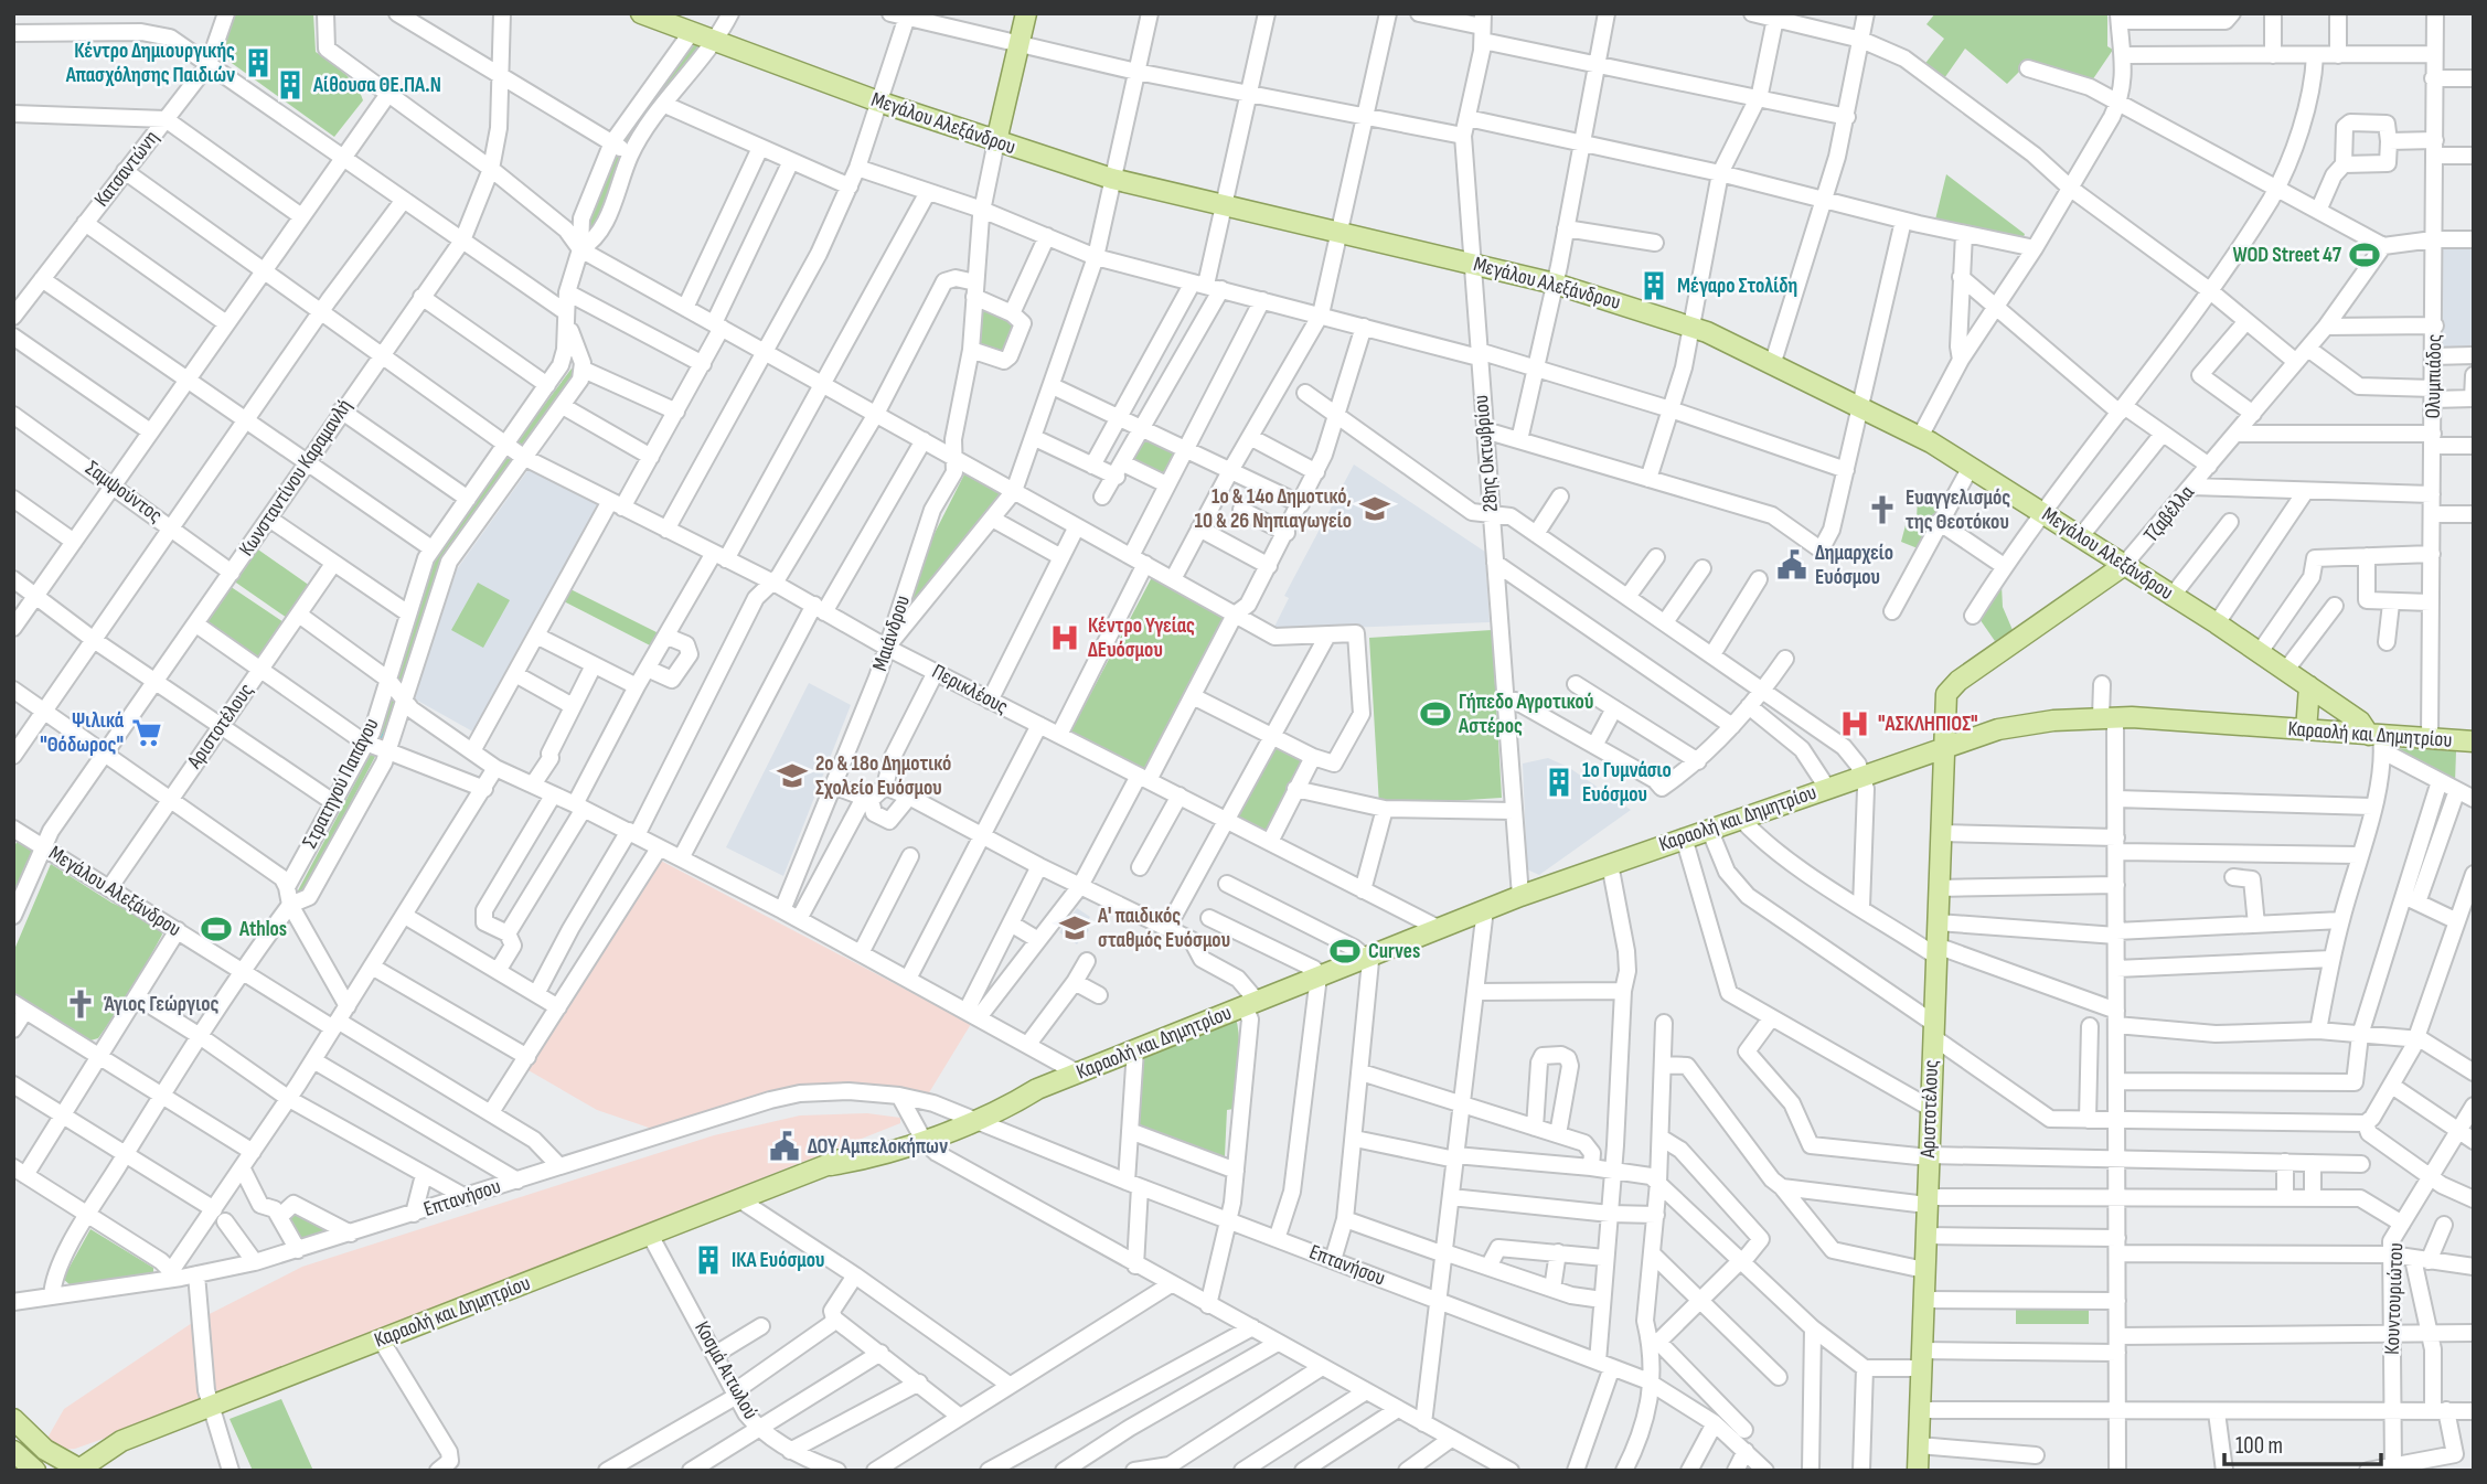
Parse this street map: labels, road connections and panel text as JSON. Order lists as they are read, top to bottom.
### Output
{
  "streets": {
    "main road": [
      "Μεγάλου Αλεξάνδρου",
      "Τζαβέλλα",
      "Μαιάνδρου",
      "Αριστοτέλους",
      "Καραολή και Δημητρίου"
    ],
    "street": [
      "Κατσαντώνη",
      "Ολυμπιάδος",
      "28ης Οκτωβρίου",
      "Κωνσταντίνου Καραμανλή",
      "Σαμψούντος",
      "Περικλέους",
      "Στρατηγού Παπάγου",
      "Επτανήσου",
      "Κουντουριώτου",
      "Κοσμά Αιτωλού"
    ]
  },
  "crossings": [
    ["Μεγάλου Αλεξάνδρου", "28ης Οκτωβρίου"],
    ["Μεγάλου Αλεξάνδρου", "Κωνσταντίνου Καραμανλή"],
    ["Μεγάλου Αλεξάνδρου", "Τζαβέλλα"],
    ["Μεγάλου Αλεξάνδρου", "Μαιάνδρου"],
    ["Μεγάλου Αλεξάνδρου", "Αριστοτέλους"],
    ["Μεγάλου Αλεξάνδρου", "Καραολή και Δημητρίου"],
    ["Μεγάλου Αλεξάνδρου", "Στρατηγού Παπάγου"],
    ["Μεγάλου Αλεξάνδρου", "Επτανήσου"],
    ["Κατσαντώνη", "Περικλέους"],
    ["Ολυμπιάδος", "Καραολή και Δημητρίου"],
    ["28ης Οκτωβρίου", "Καραολή και Δημητρίου"],
    ["Κωνσταντίνου Καραμανλή", "Σαμψούντος"],
    ["Κωνσταντίνου Καραμανλή", "Περικλέους"],
    ["Τζαβέλλα", "Αριστοτέλους"],
    ["Τζαβέλλα", "Καραολή και Δημητρίου"],
    ["Μαιάνδρου", "Περικλέους"],
    ["Περικλέους", "Καραολή και Δημητρίου"],
    ["Περικλέους", "Στρατηγού Παπάγου"],
    ["Αριστοτέλους", "Καραολή και Δημητρίου"],
    ["Καραολή και Δημητρίου", "Επτανήσου"],
    ["Καραολή και Δημητρίου", "Κοσμά Αιτωλού"]
  ],
  "places": {
    "building": [
      "Κέντρο Δημιουργικής Απασχόλησης Παιδιών",
      "Αίθουσα ΘΕ.ΠΑ.Ν",
      "Μέγαρο Στολίδη",
      "1ο Γυμνάσιο Ευόσμου",
      "ΙΚΑ Ευόσμου"
    ],
    "sports": [
      "WOD Street 47",
      "Γήπεδο Αγροτικού Αστέρος",
      "Athlos",
      "Curves"
    ],
    "school or university": ["1ο & 14ο Δημοτικό, 10 & 26 Νηπιαγωγείο", "2ο & 18ο Δημοτικό Σχολείο Ευόσμου", "Α' παιδικός σταθμός Ευόσμου"],
    "church": ["Ευαγγελισμός της Θεοτόκου", "Άγιος Γεώργιος"],
    "public building": ["Δημαρχείο Ευόσμου", "ΔΟΥ Αμπελοκήπων"],
    "hospital": ["Κέντρο Υγείας ΔΕυόσμου", "\"ΑΣΚΛΗΠΙΟΣ\""],
    "supermarket": ["Ψιλικά \"Θόδωρος\""]
  },
  "scale_bar": "100 m"
}
